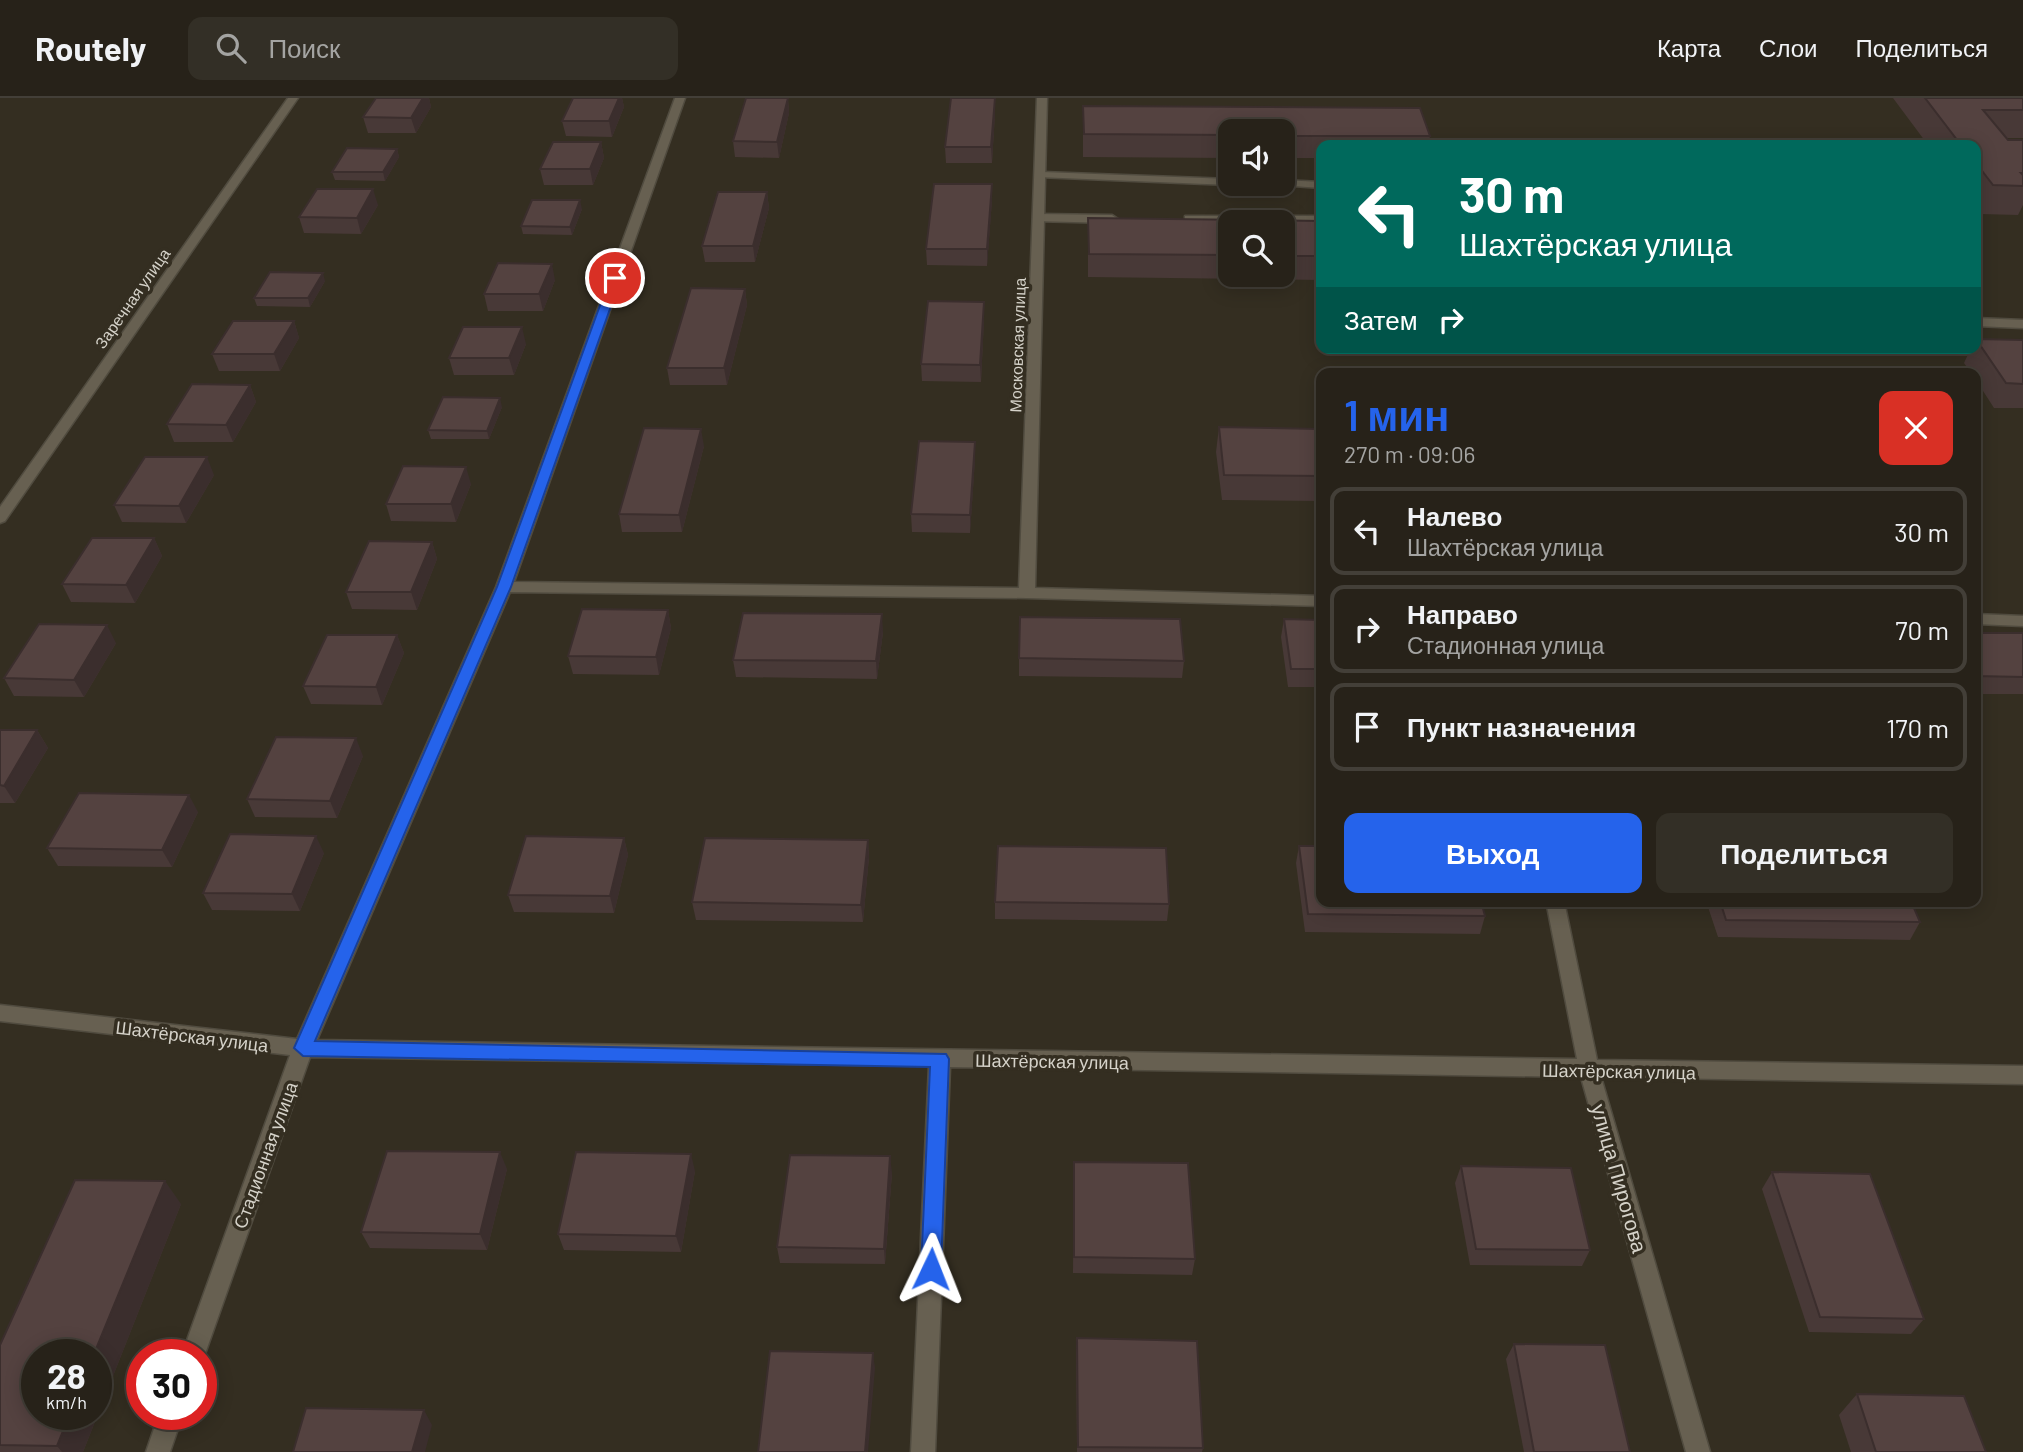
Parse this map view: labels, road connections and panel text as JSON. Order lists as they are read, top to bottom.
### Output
{
  "streets": {
    "street": [
      "Заречная улица",
      "Московская улица",
      "Шахтёрская улица",
      "Стадионная улица",
      "улица Пирогова"
    ]
  },
  "crossings": [
    ["Шахтёрская улица", "Стадионная улица"],
    ["Шахтёрская улица", "улица Пирогова"]
  ],
  "page": {
    "header": "Routely",
    "search": "Поиск",
    "nav": ["Карта", "Слои", "Поделиться"],
    "turn": ["30 m", "Шахтёрская улица"],
    "then": "Затем",
    "heading": ["1 мин", "270 m · 09:06"],
    "list": [
      {
        "name": "Налево",
        "note": "Шахтёрская улица",
        "value": "30 m"
      },
      {
        "name": "Направо",
        "note": "Стадионная улица",
        "value": "70 m"
      },
      {
        "name": "Пункт назначения",
        "value": "170 m"
      }
    ],
    "buttons": ["Выход", "Поделиться"],
    "speed": "28 km/h",
    "limit": "30"
  }
}
